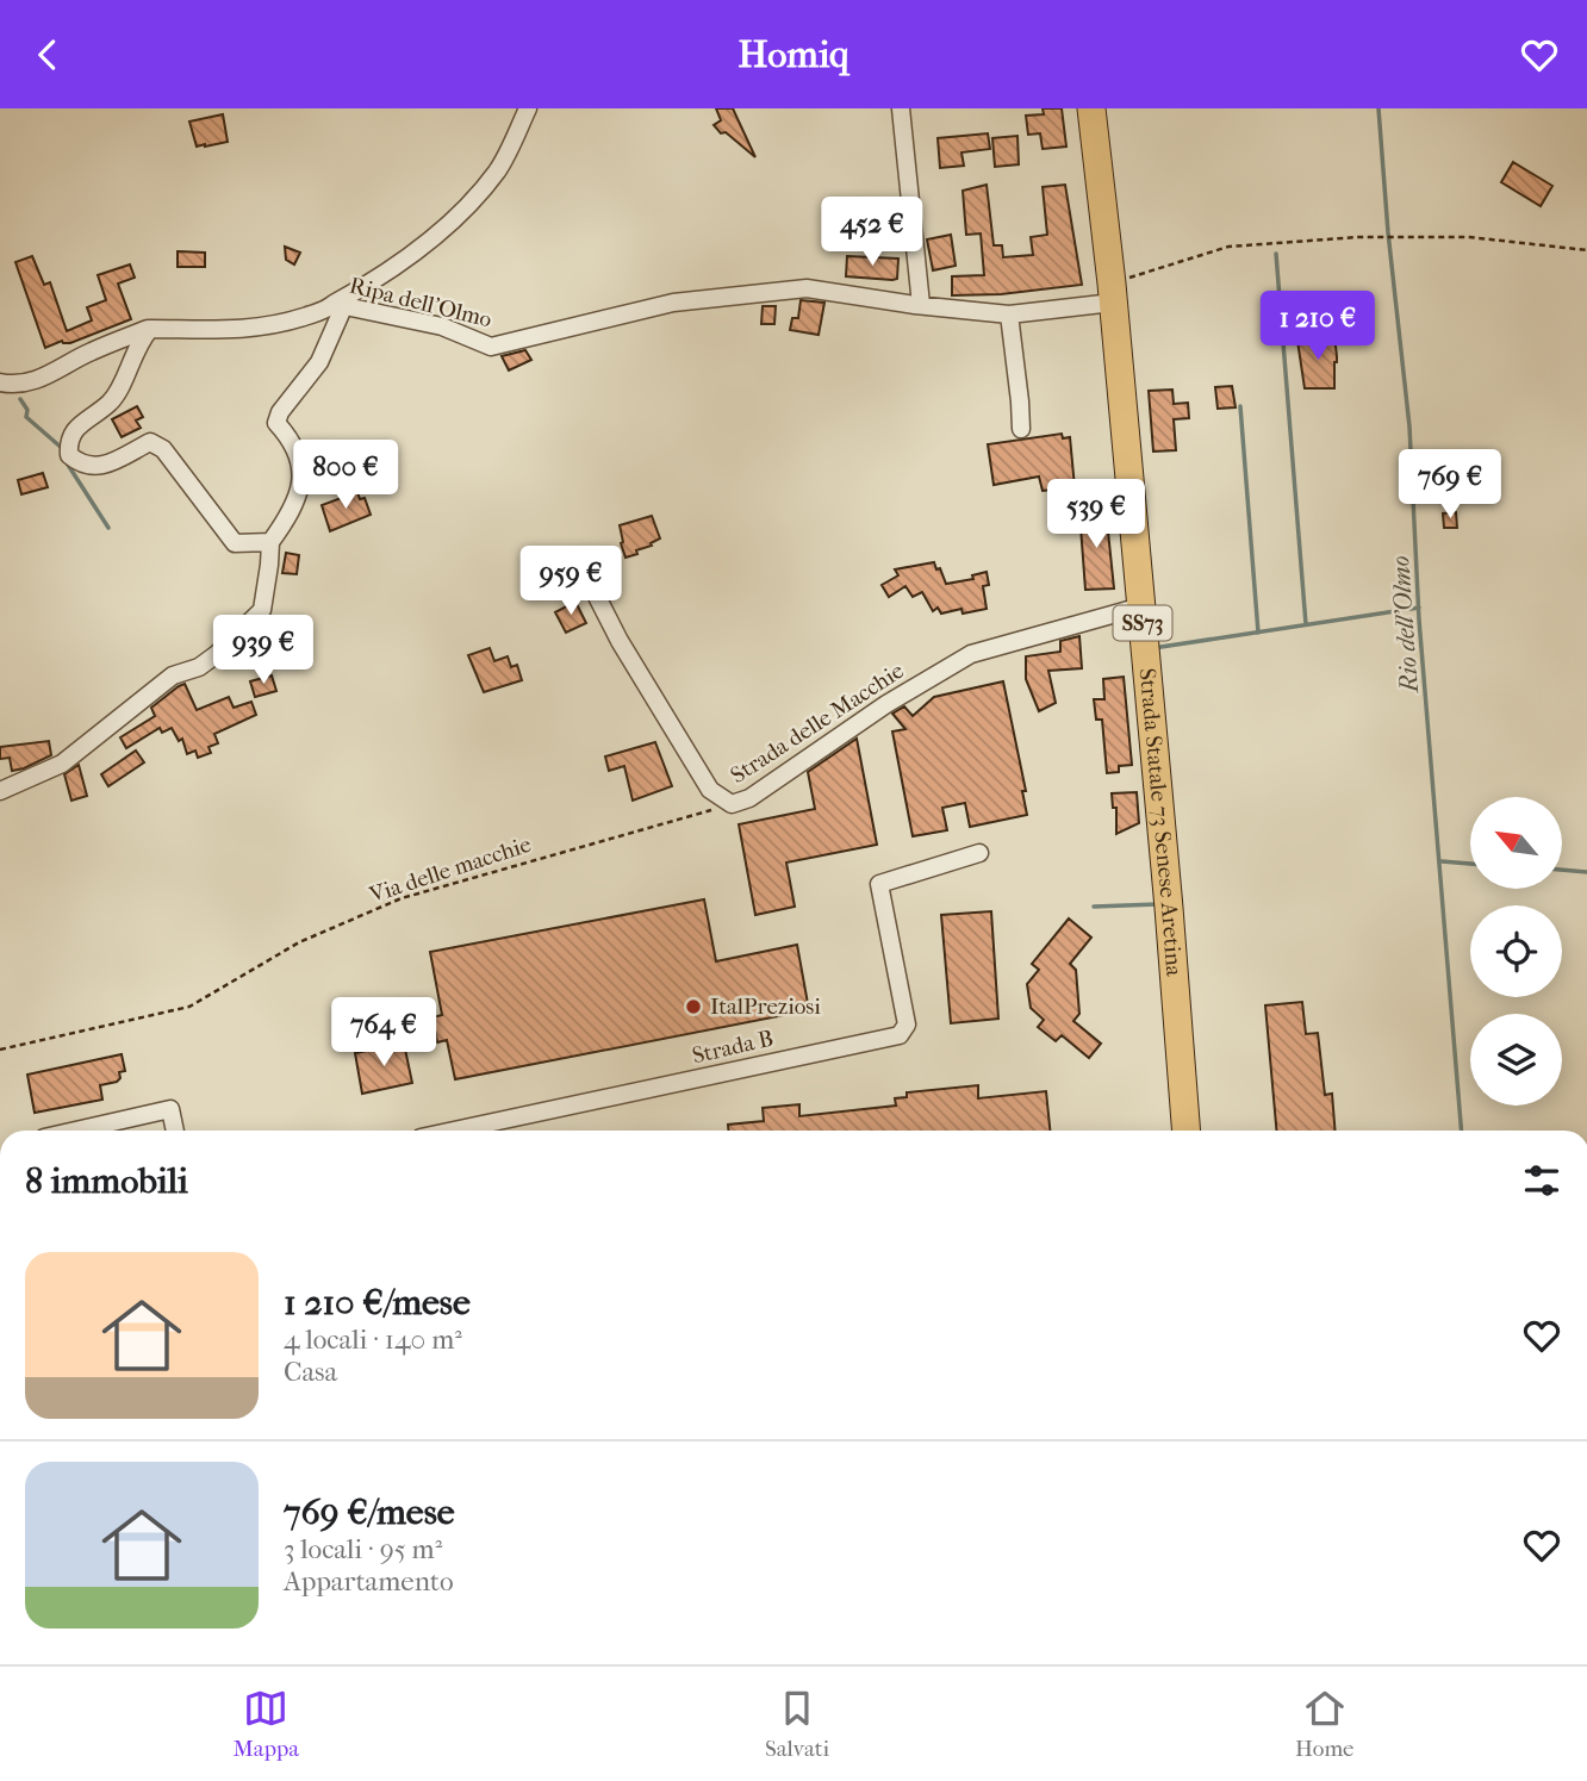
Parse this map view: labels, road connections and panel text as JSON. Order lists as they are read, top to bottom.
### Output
{
  "streets": {
    "main road": ["SS73", "Strada Statale 73 Senese Aretina"],
    "street": ["Ripa dell'Olmo", "Strada delle Macchie", "Strada B"],
    "path": ["Via delle macchie"]
  },
  "crossings": [
    ["Ripa dell'Olmo", "Strada Statale 73 Senese Aretina"],
    ["Strada delle Macchie", "Strada Statale 73 Senese Aretina"],
    ["Strada delle Macchie", "Via delle macchie"]
  ],
  "water": ["Rio dell'Olmo"],
  "places": ["ItalPreziosi"],
  "north": "top left",
  "page": {
    "header": "Homiq",
    "price": [
      "452 €",
      "1 210 €",
      "800 €",
      "769 €",
      "539 €",
      "959 €",
      "939 €",
      "764 €"
    ],
    "heading": "8 immobili",
    "list": [
      {
        "name": "1 210 €/mese",
        "note": "4 locali · 140 m² · Casa"
      },
      {
        "name": "769 €/mese",
        "note": "3 locali · 95 m² · Appartamento"
      }
    ],
    "tabs": ["Mappa", "Salvati", "Home"]
  }
}
